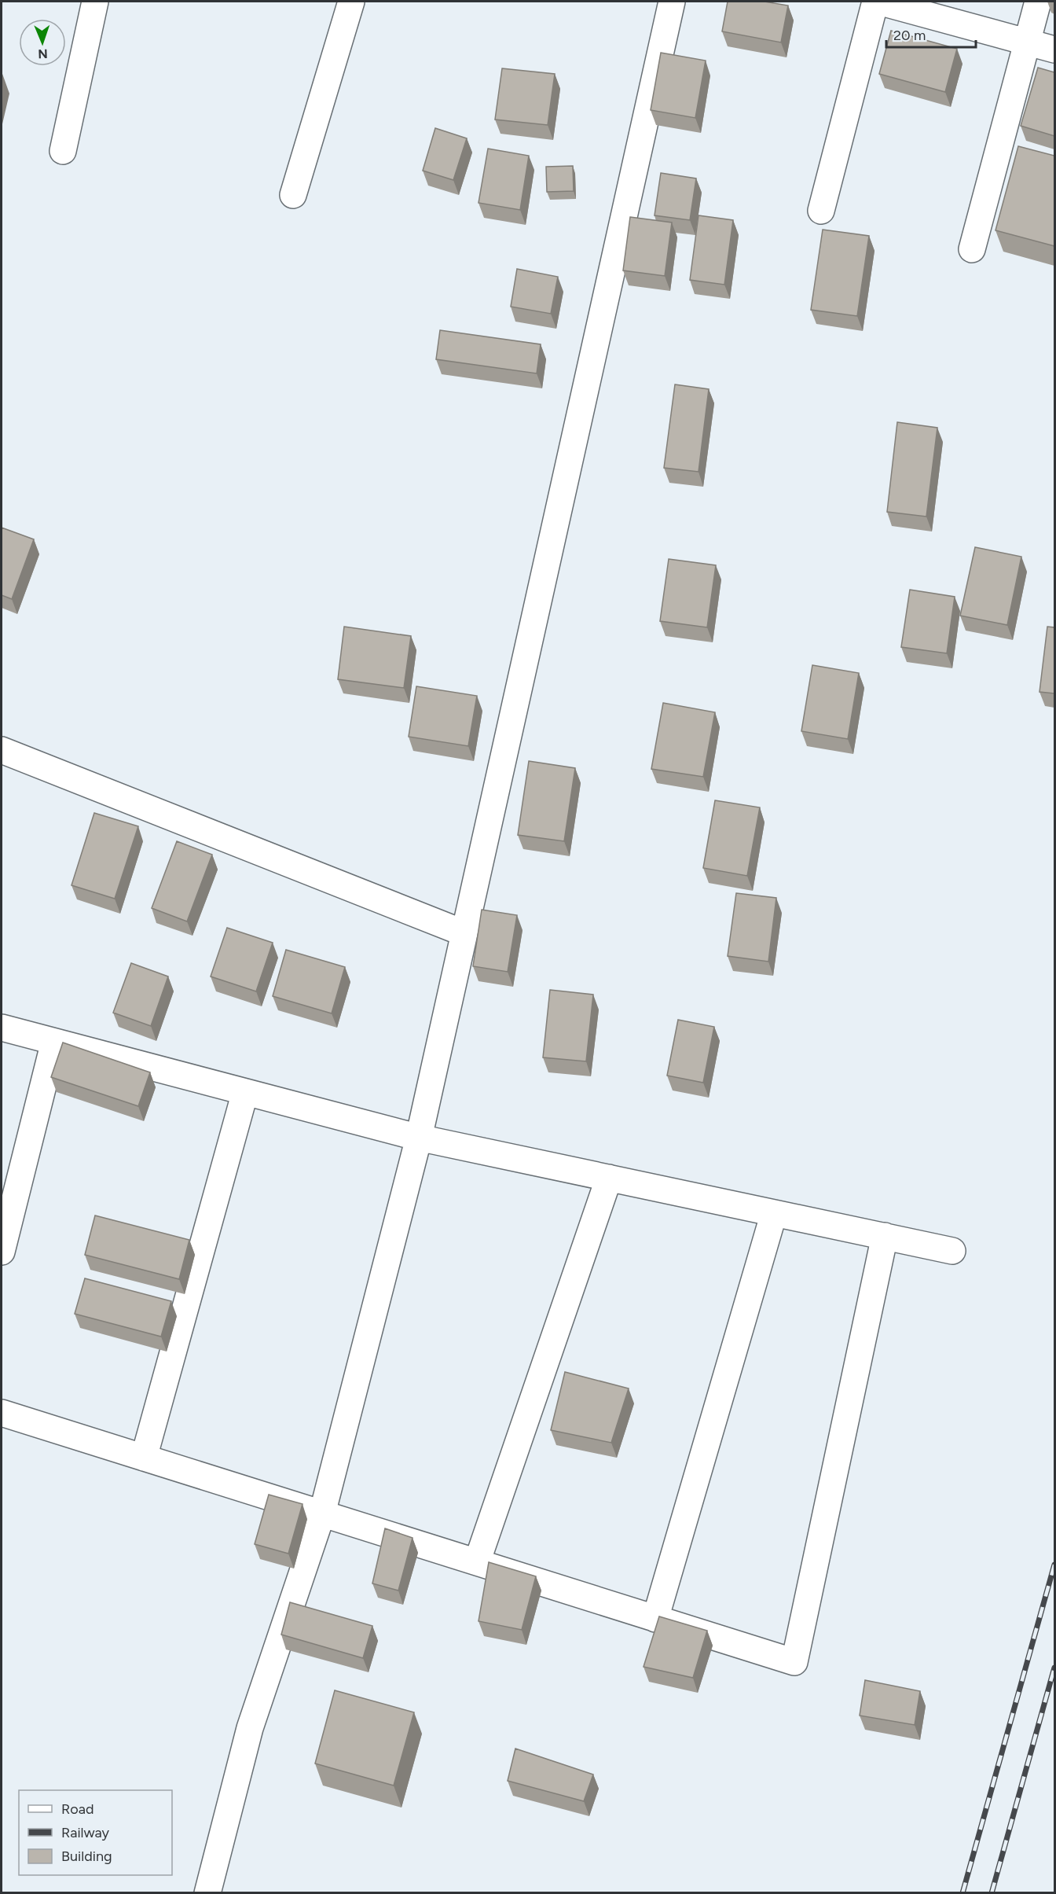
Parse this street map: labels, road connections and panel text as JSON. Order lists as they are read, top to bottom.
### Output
{
  "legend": ["Road", "Railway", "Building"],
  "scale_bar": "20 m",
  "north": "bottom"
}
